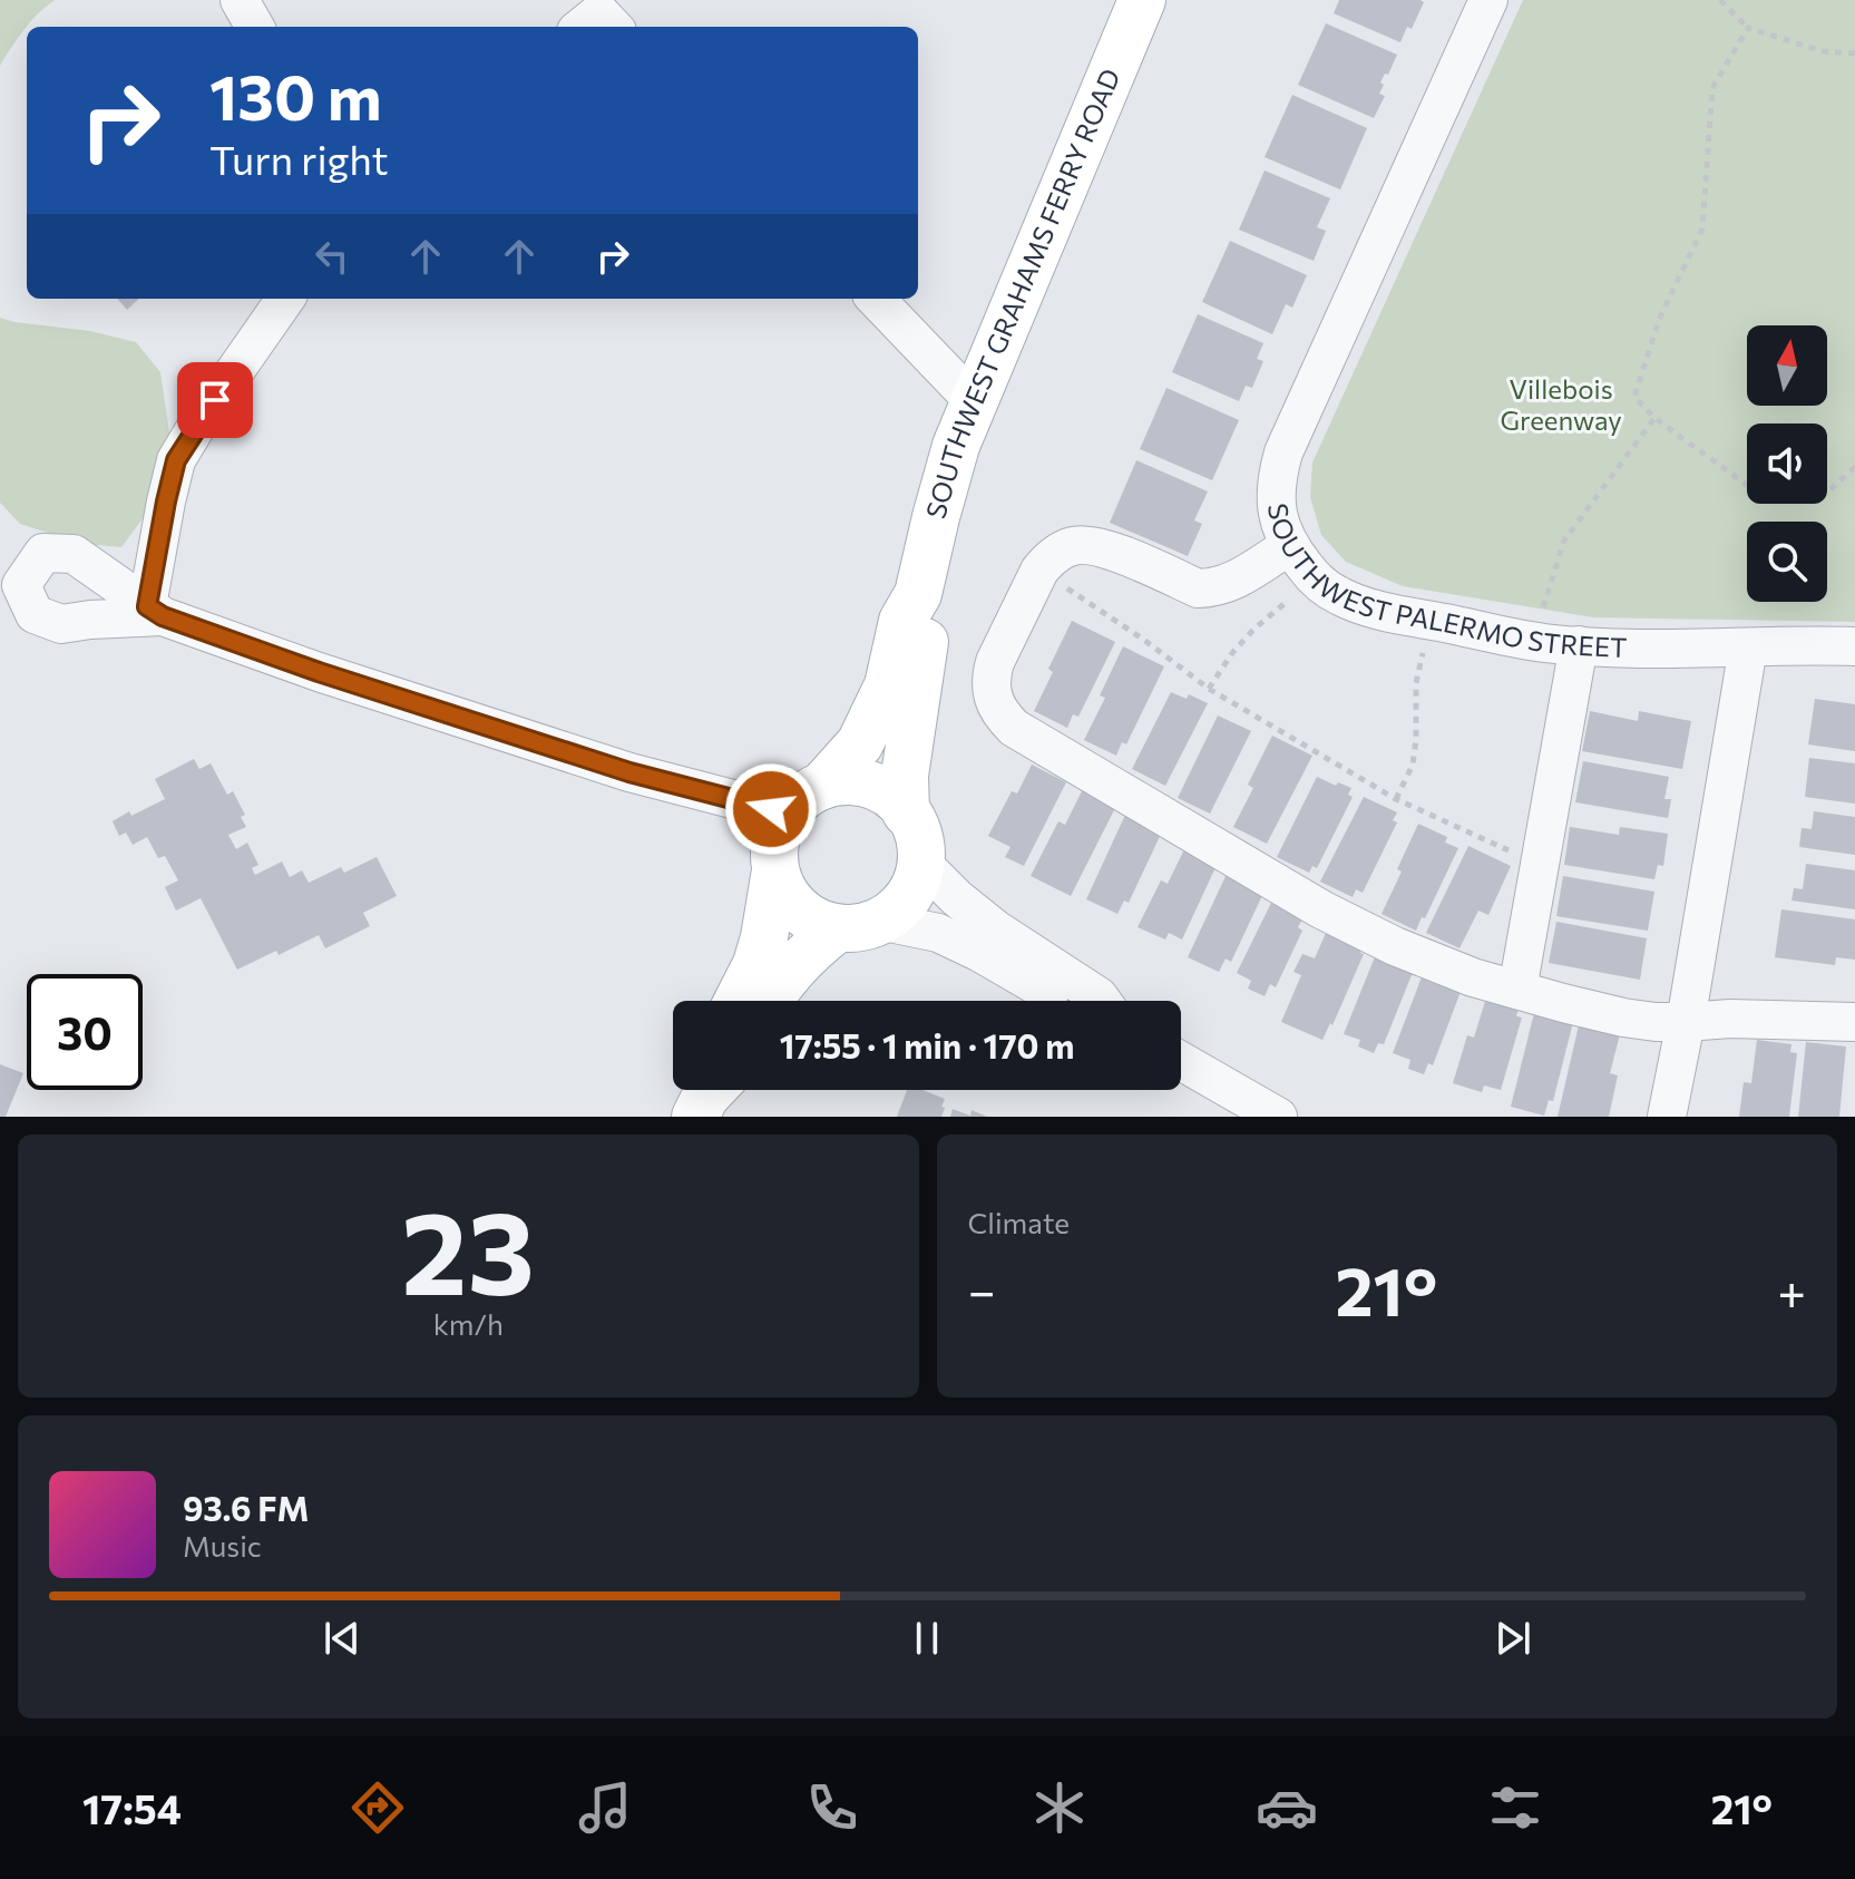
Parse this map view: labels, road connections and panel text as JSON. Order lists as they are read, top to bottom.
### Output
{
  "streets": {
    "main road": ["SOUTHWEST GRAHAMS FERRY ROAD"],
    "street": ["SOUTHWEST PALERMO STREET"]
  },
  "parks": ["Villebois Greenway"],
  "north": "top",
  "page": {
    "turn": ["130 m", "Turn right"],
    "limit": "30",
    "trip": "17:55 · 1 min · 170 m",
    "tile": [
      ["23", "km/h"],
      "Climate"
    ],
    "heat": ["−", "21°", "+"],
    "song": ["93.6 FM", "Music"],
    "tabs": ["17:54", "21°"]
  }
}
